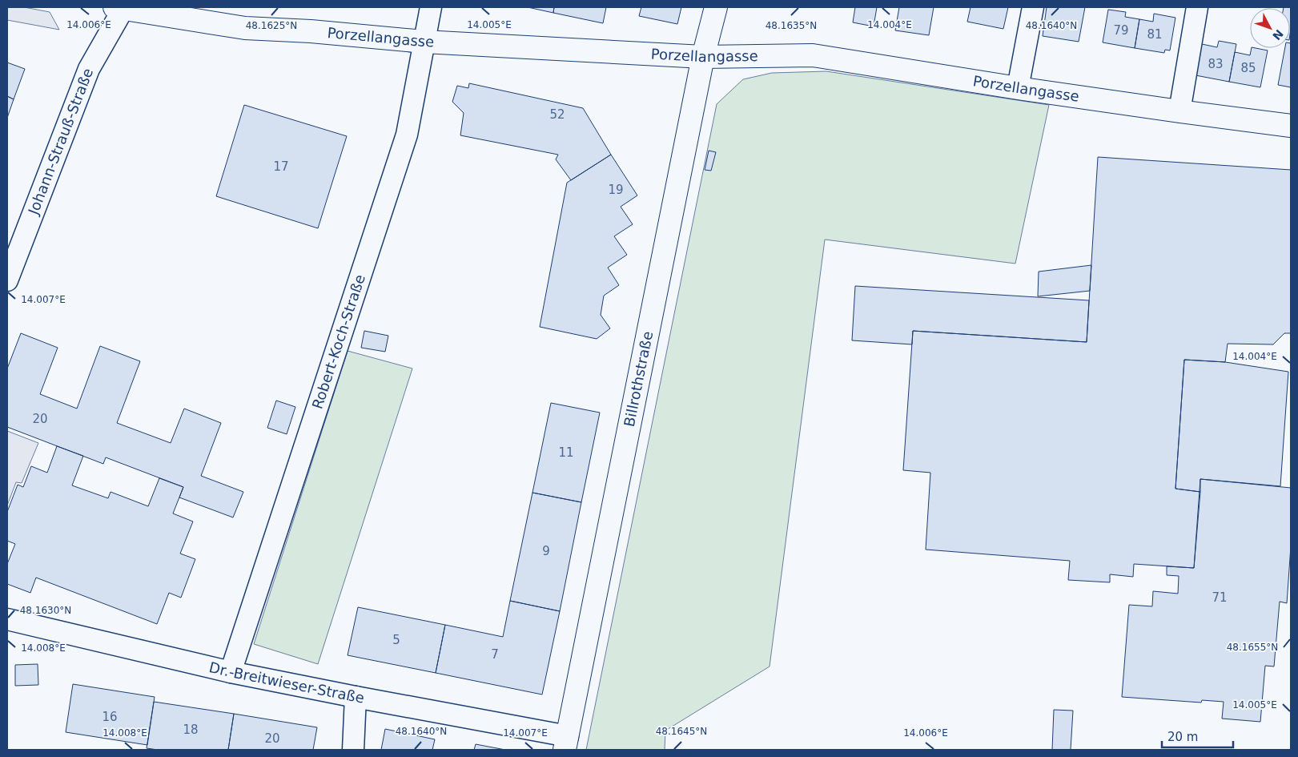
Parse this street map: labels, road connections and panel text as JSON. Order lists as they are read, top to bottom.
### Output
{
  "streets": {
    "street": [
      "Porzellangasse",
      "Johann-Strauß-Straße",
      "Robert-Koch-Straße",
      "Billrothstraße",
      "Dr.-Breitwieser-Straße"
    ]
  },
  "crossings": [
    ["Porzellangasse", "Johann-Strauß-Straße"],
    ["Porzellangasse", "Robert-Koch-Straße"],
    ["Porzellangasse", "Billrothstraße"],
    ["Robert-Koch-Straße", "Dr.-Breitwieser-Straße"],
    ["Billrothstraße", "Dr.-Breitwieser-Straße"]
  ],
  "house_numbers": [
    "79",
    "81",
    "83",
    "85",
    "52",
    "17",
    "19",
    "20",
    "11",
    "9",
    "71",
    "5",
    "7",
    "16",
    "18",
    "20"
  ],
  "scale_bar": "20 m",
  "north": "bottom right",
  "coordinates": [
    "14.006°E",
    "14.005°E",
    "14.004°E",
    "48.1625°N",
    "48.1635°N",
    "48.1640°N",
    "14.007°E",
    "48.1630°N",
    "48.1655°N",
    "14.008°E",
    "48.1645°N"
  ]
}
